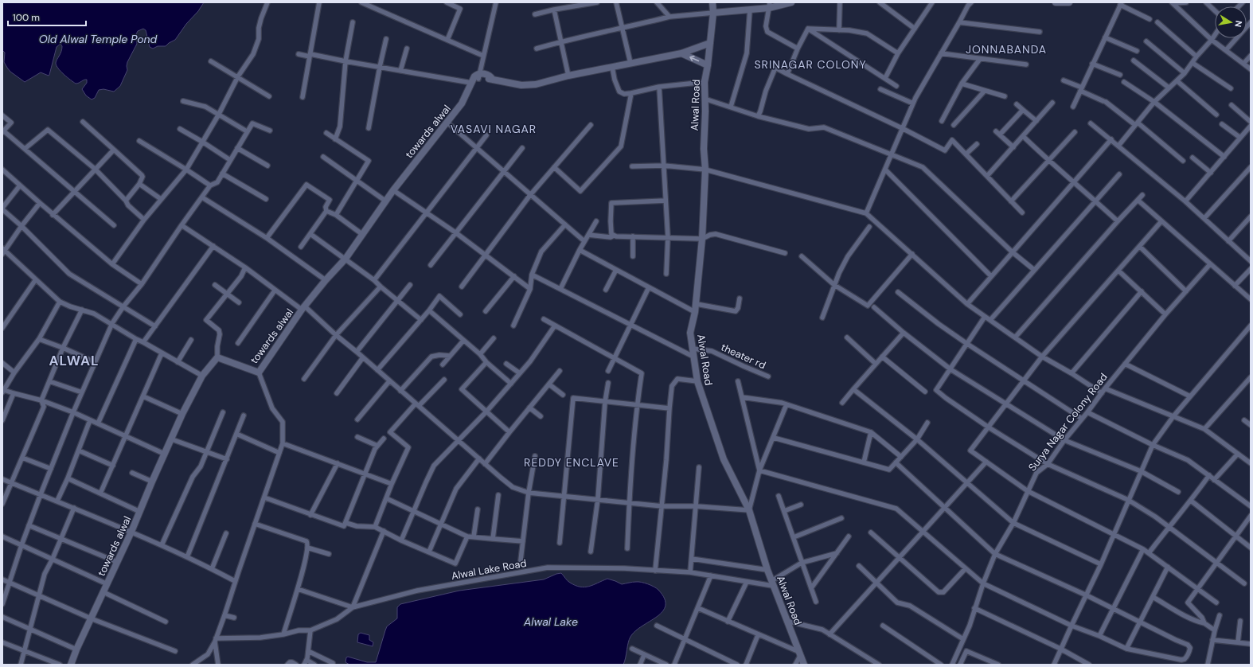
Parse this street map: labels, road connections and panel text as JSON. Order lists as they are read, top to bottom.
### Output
{
  "streets": {
    "main road": ["Alwal Road", "towards alwal"],
    "street": ["theater rd", "Surya Nagar Colony Road", "Alwal Lake Road"]
  },
  "crossings": [
    ["Alwal Road", "theater rd"],
    ["Alwal Road", "Alwal Lake Road"]
  ],
  "districts": [
    "JONNABANDA",
    "SRINAGAR COLONY",
    "VASAVI NAGAR",
    "ALWAL",
    "REDDY ENCLAVE"
  ],
  "water": ["Old Alwal Temple Pond", "Alwal Lake"],
  "scale_bar": "100 m",
  "north": "right"
}
